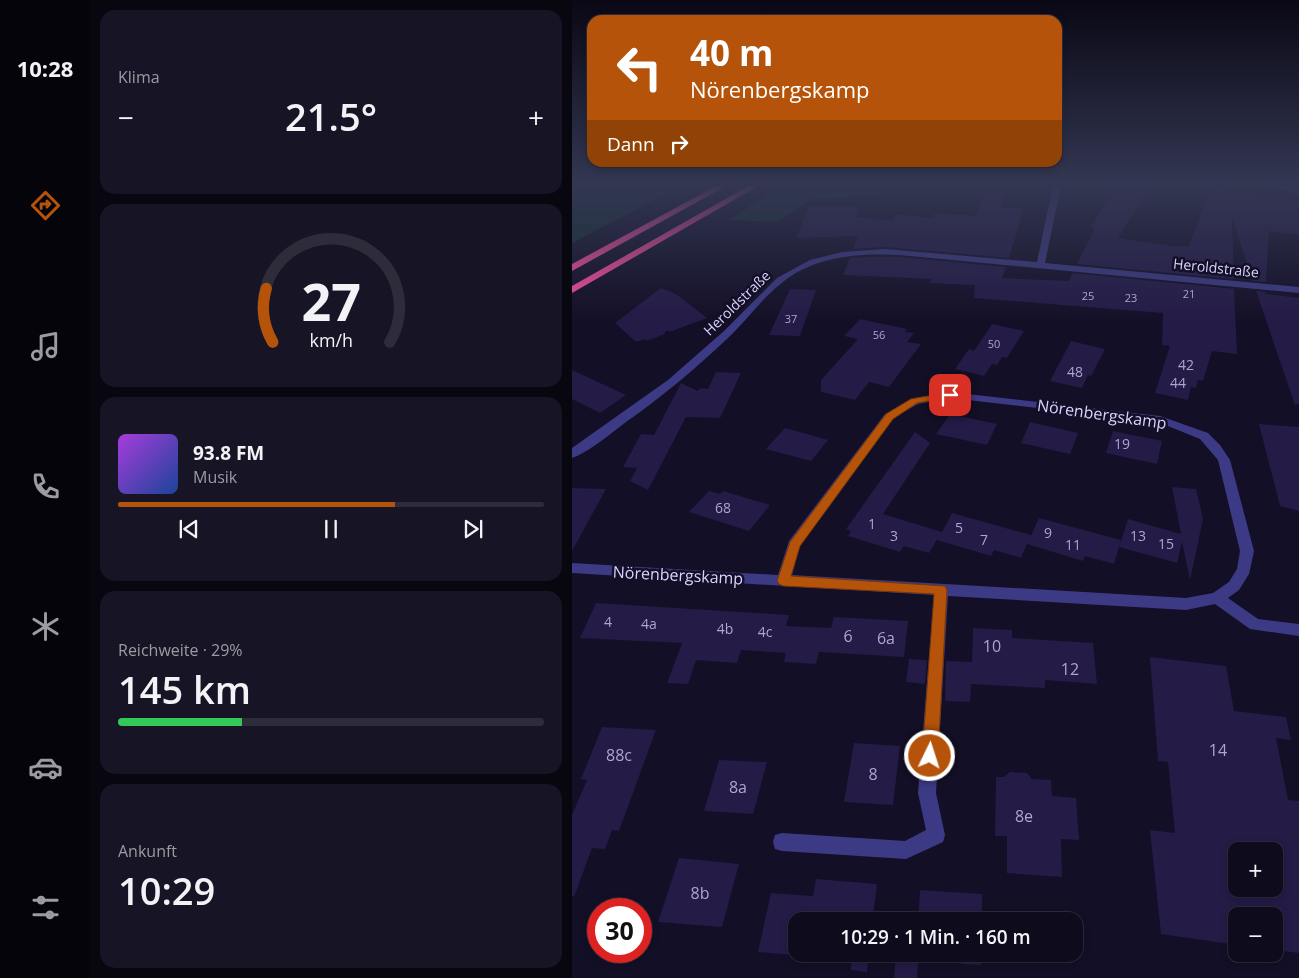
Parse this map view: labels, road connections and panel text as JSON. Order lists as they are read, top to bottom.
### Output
{
  "streets": {
    "street": ["Heroldstraße", "Nörenbergskamp"]
  },
  "house_numbers": [
    "21",
    "25",
    "23",
    "37",
    "56",
    "50",
    "42",
    "48",
    "44",
    "19",
    "68",
    "1",
    "5",
    "9",
    "3",
    "13",
    "7",
    "15",
    "11",
    "4",
    "4a",
    "4b",
    "4c",
    "6",
    "6a",
    "10",
    "12",
    "14",
    "88c",
    "8",
    "8a",
    "8e",
    "8b"
  ],
  "page": {
    "tabs": "10:28",
    "tile": [
      "Klima",
      ["Reichweite · 29%", "145 km"],
      ["Ankunft", "10:29"]
    ],
    "turn": ["40 m", "Nörenbergskamp"],
    "heat": ["−", "21.5°", "+"],
    "then": "Dann",
    "song": ["93.8 FM", "Musik"],
    "map_buttons": ["+", "−"],
    "limit": "30",
    "trip": "10:29 · 1 Min. · 160 m",
    "gauge": ["27", "km/h"]
  }
}
